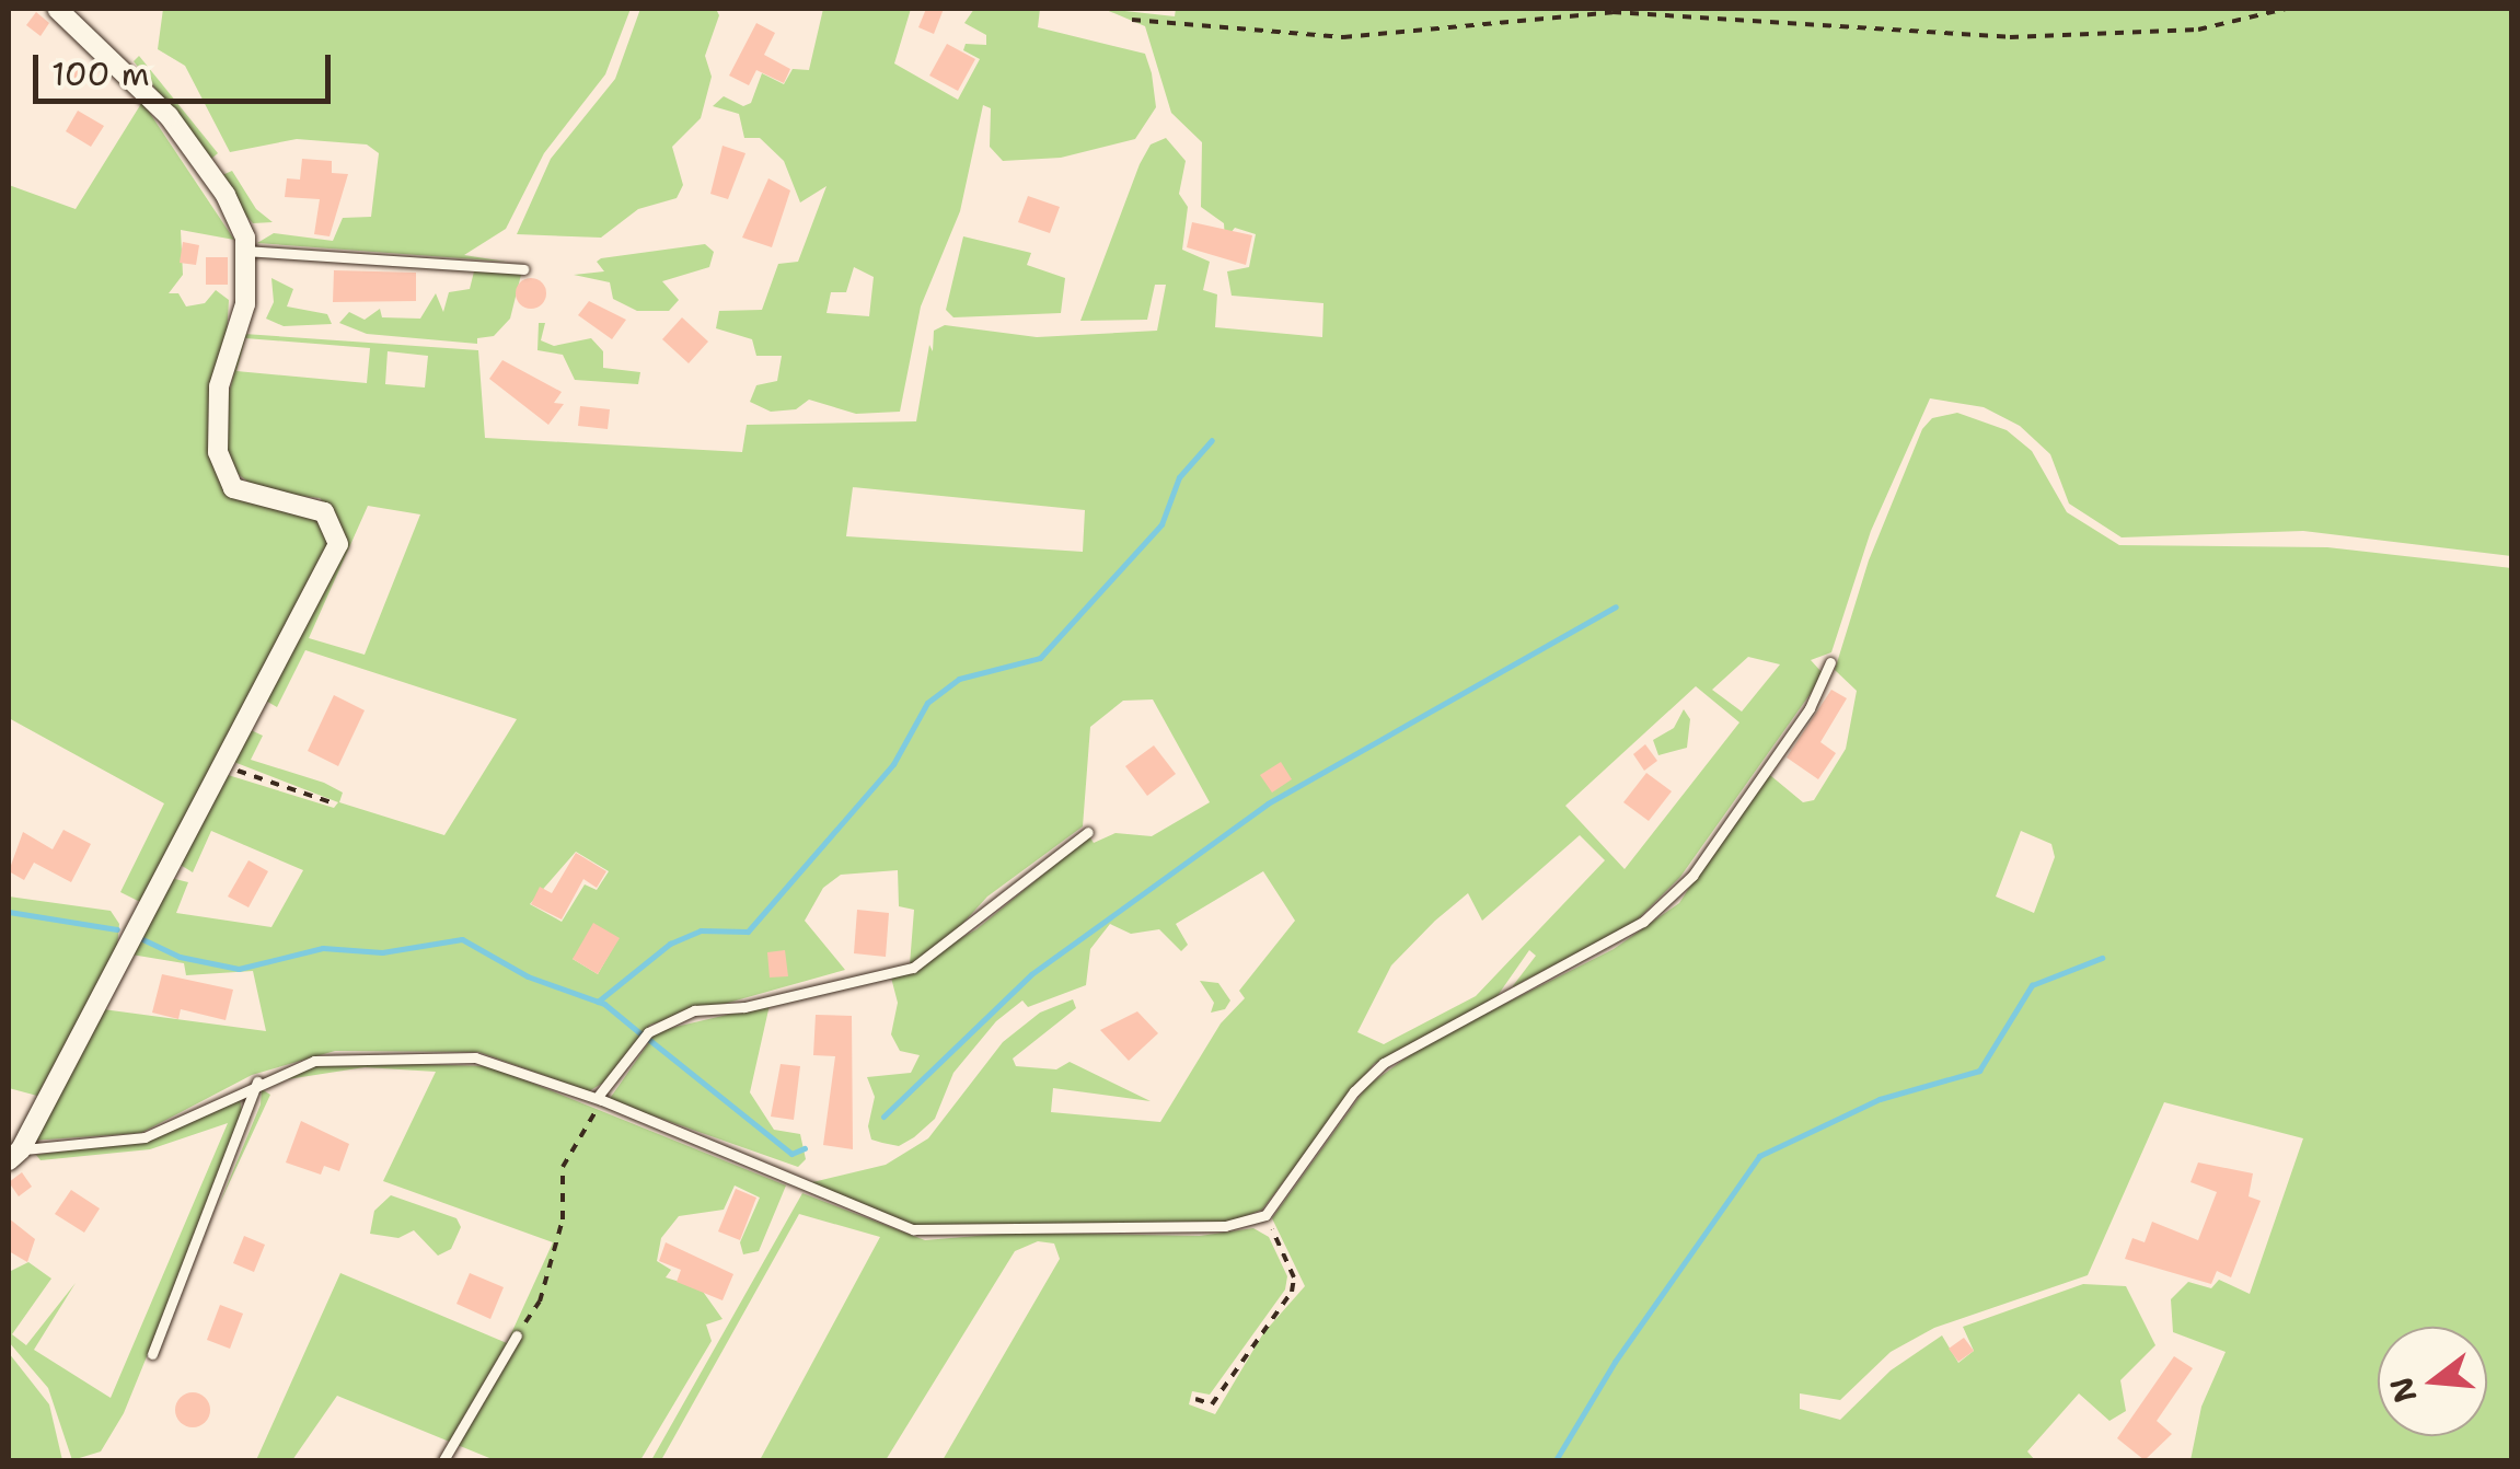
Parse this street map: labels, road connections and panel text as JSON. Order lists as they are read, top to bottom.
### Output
{
  "scale_bar": "100 m",
  "north": "left"
}
